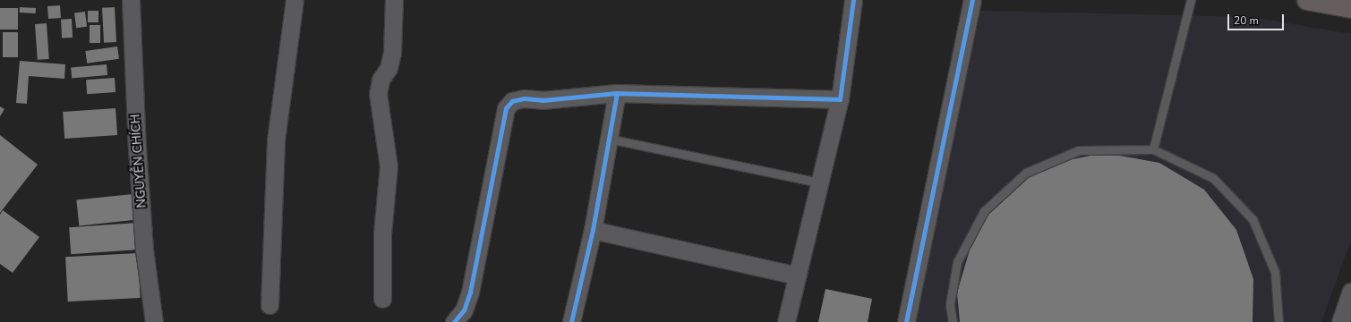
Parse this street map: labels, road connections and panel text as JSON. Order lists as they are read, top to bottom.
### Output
{
  "streets": {
    "street": ["NGUYỄN CHÍCH"]
  },
  "scale_bar": "20 m"
}
